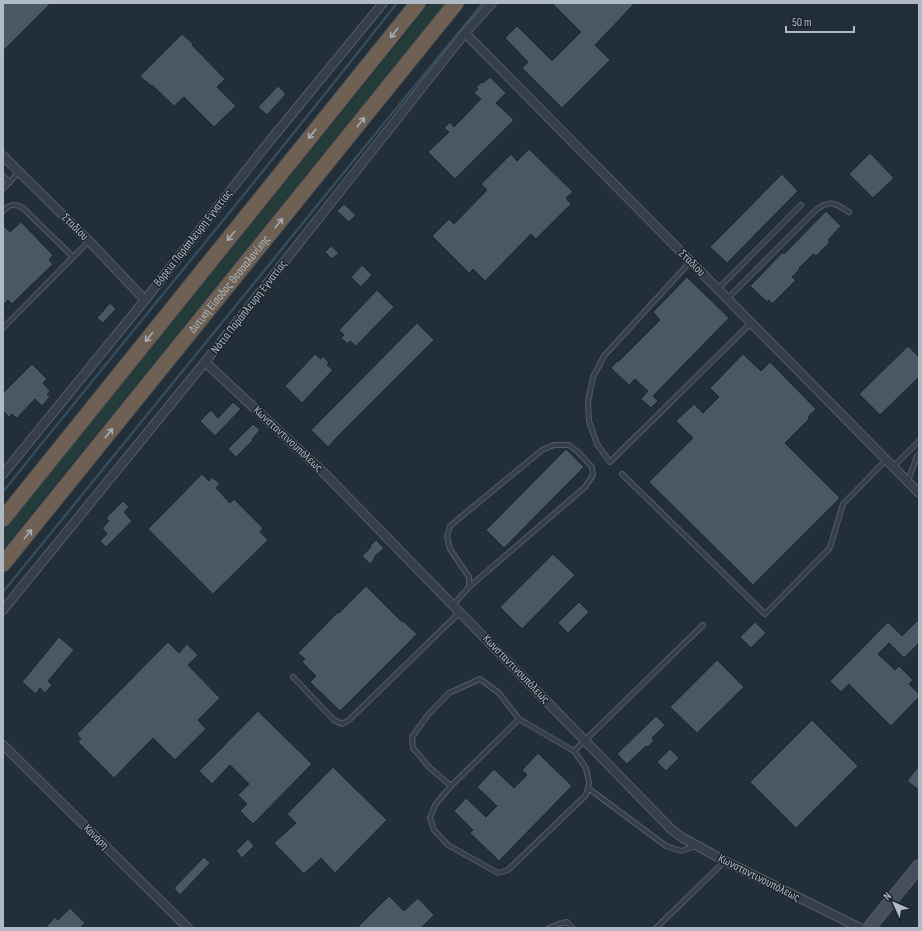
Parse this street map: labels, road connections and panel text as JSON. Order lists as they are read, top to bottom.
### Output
{
  "streets": {
    "highway": ["Δυτική Είσοδος Θεσσαλονίκης"],
    "street": [
      "Σταδίου",
      "Βόρεια Παράπλευρη Εγνατίας",
      "Νότια Παράπλευρη Εγνατίας",
      "Κωνσταντινουπόλεως",
      "Κανάρη"
    ]
  },
  "crossings": [
    ["Σταδίου", "Βόρεια Παράπλευρη Εγνατίας"],
    ["Σταδίου", "Νότια Παράπλευρη Εγνατίας"],
    ["Νότια Παράπλευρη Εγνατίας", "Κωνσταντινουπόλεως"]
  ],
  "scale_bar": "50 m",
  "north": "top left"
}
